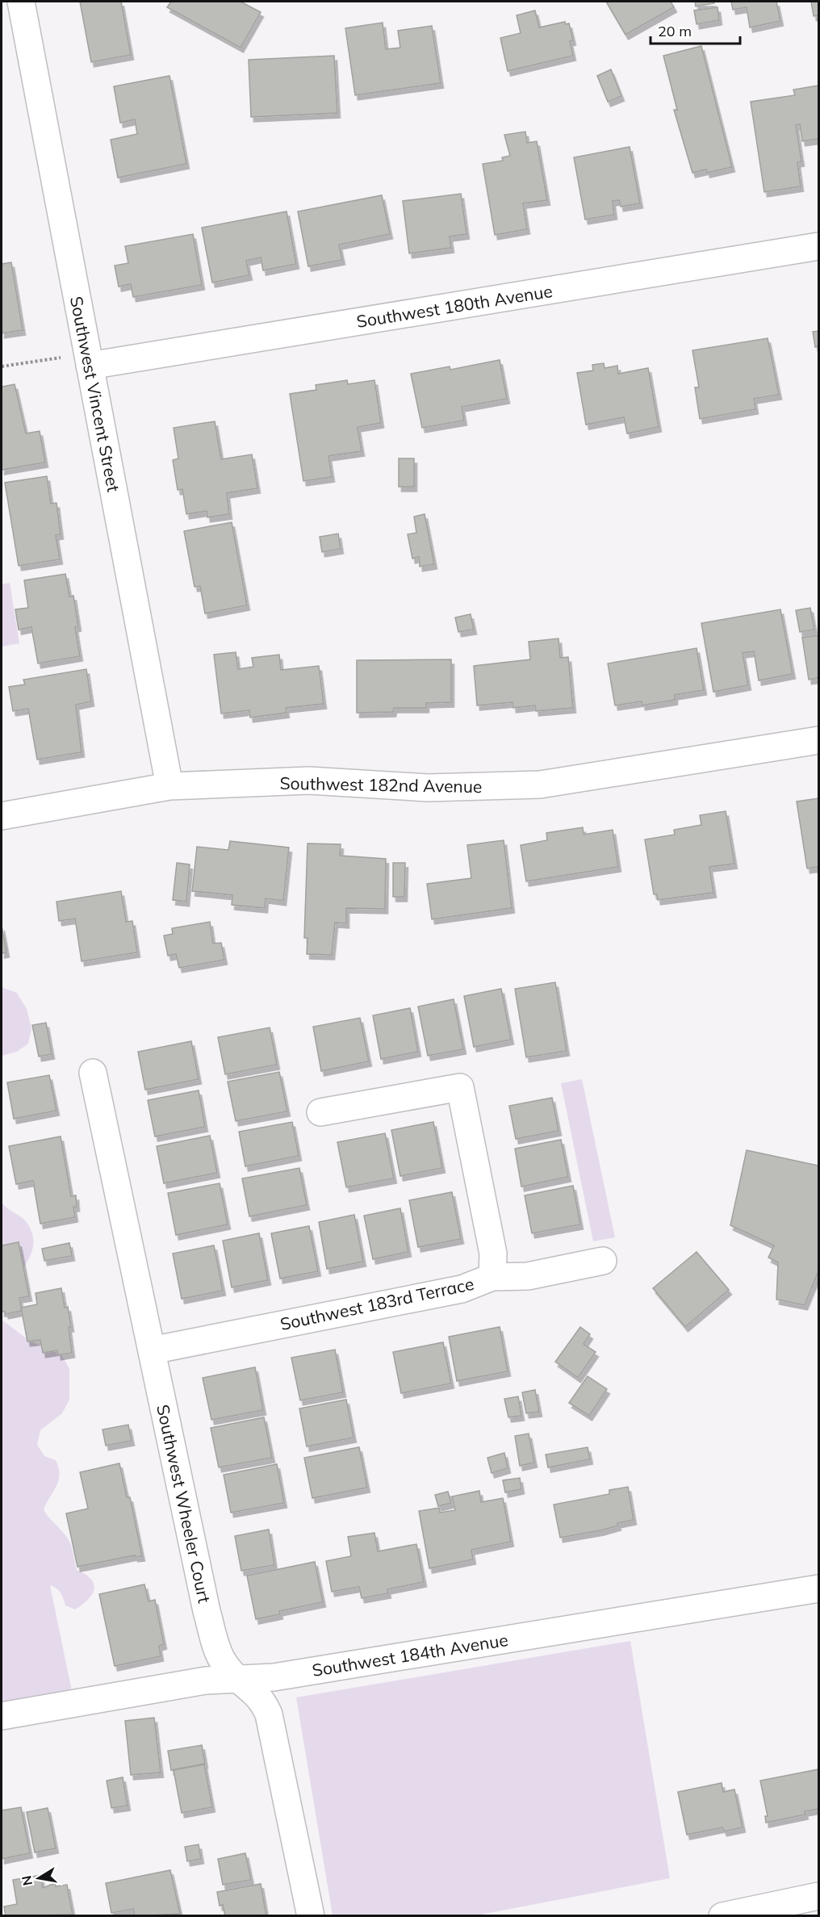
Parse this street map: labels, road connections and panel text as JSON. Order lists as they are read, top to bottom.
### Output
{
  "streets": {
    "street": [
      "Southwest 180th Avenue",
      "Southwest Vincent Street",
      "Southwest 182nd Avenue",
      "Southwest 183rd Terrace",
      "Southwest Wheeler Court",
      "Southwest 184th Avenue"
    ]
  },
  "crossings": [
    ["Southwest 180th Avenue", "Southwest Vincent Street"],
    ["Southwest Vincent Street", "Southwest 182nd Avenue"],
    ["Southwest 183rd Terrace", "Southwest Wheeler Court"],
    ["Southwest Wheeler Court", "Southwest 184th Avenue"]
  ],
  "scale_bar": "20 m",
  "north": "left"
}
